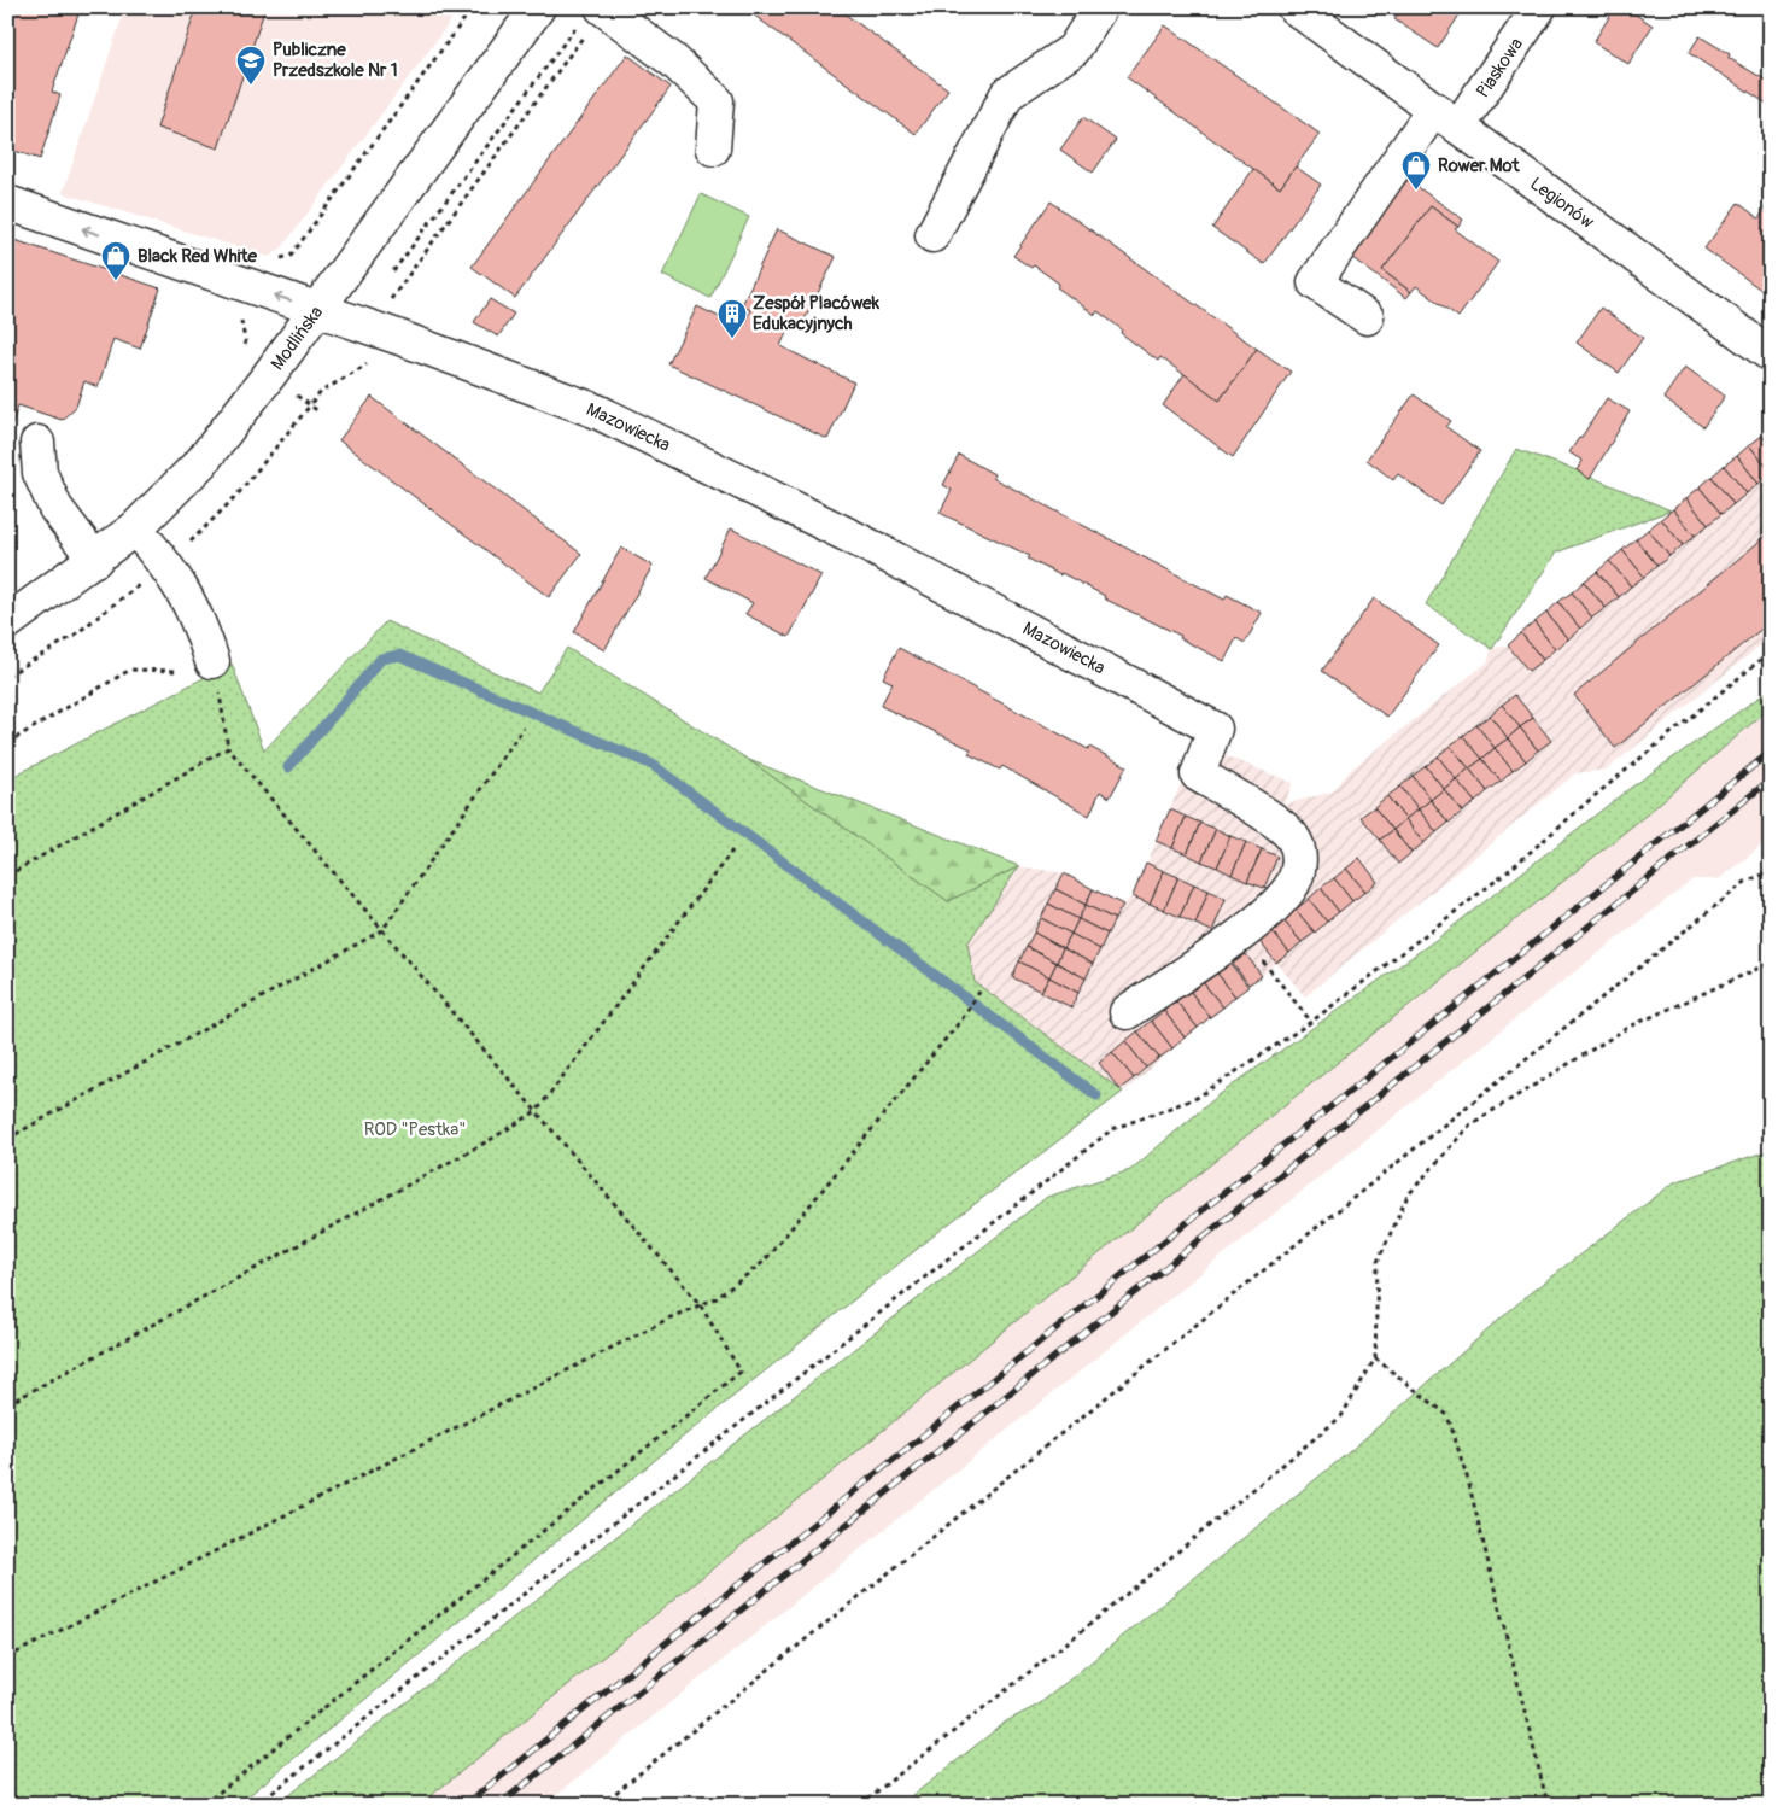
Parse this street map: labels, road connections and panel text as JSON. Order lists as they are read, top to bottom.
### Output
{
  "streets": {
    "street": [
      "Piaskowa",
      "Legionów",
      "Modlińska",
      "Mazowiecka"
    ]
  },
  "crossings": [
    ["Piaskowa", "Legionów"],
    ["Modlińska", "Mazowiecka"]
  ],
  "parks": ["ROD \"Pestka\""],
  "places": {
    "school or university": ["Publiczne Przedszkole Nr 1"],
    "shop": ["Rower Mot", "Black Red White"],
    "building": ["Zespół Placówek Edukacyjnych"]
  }
}
